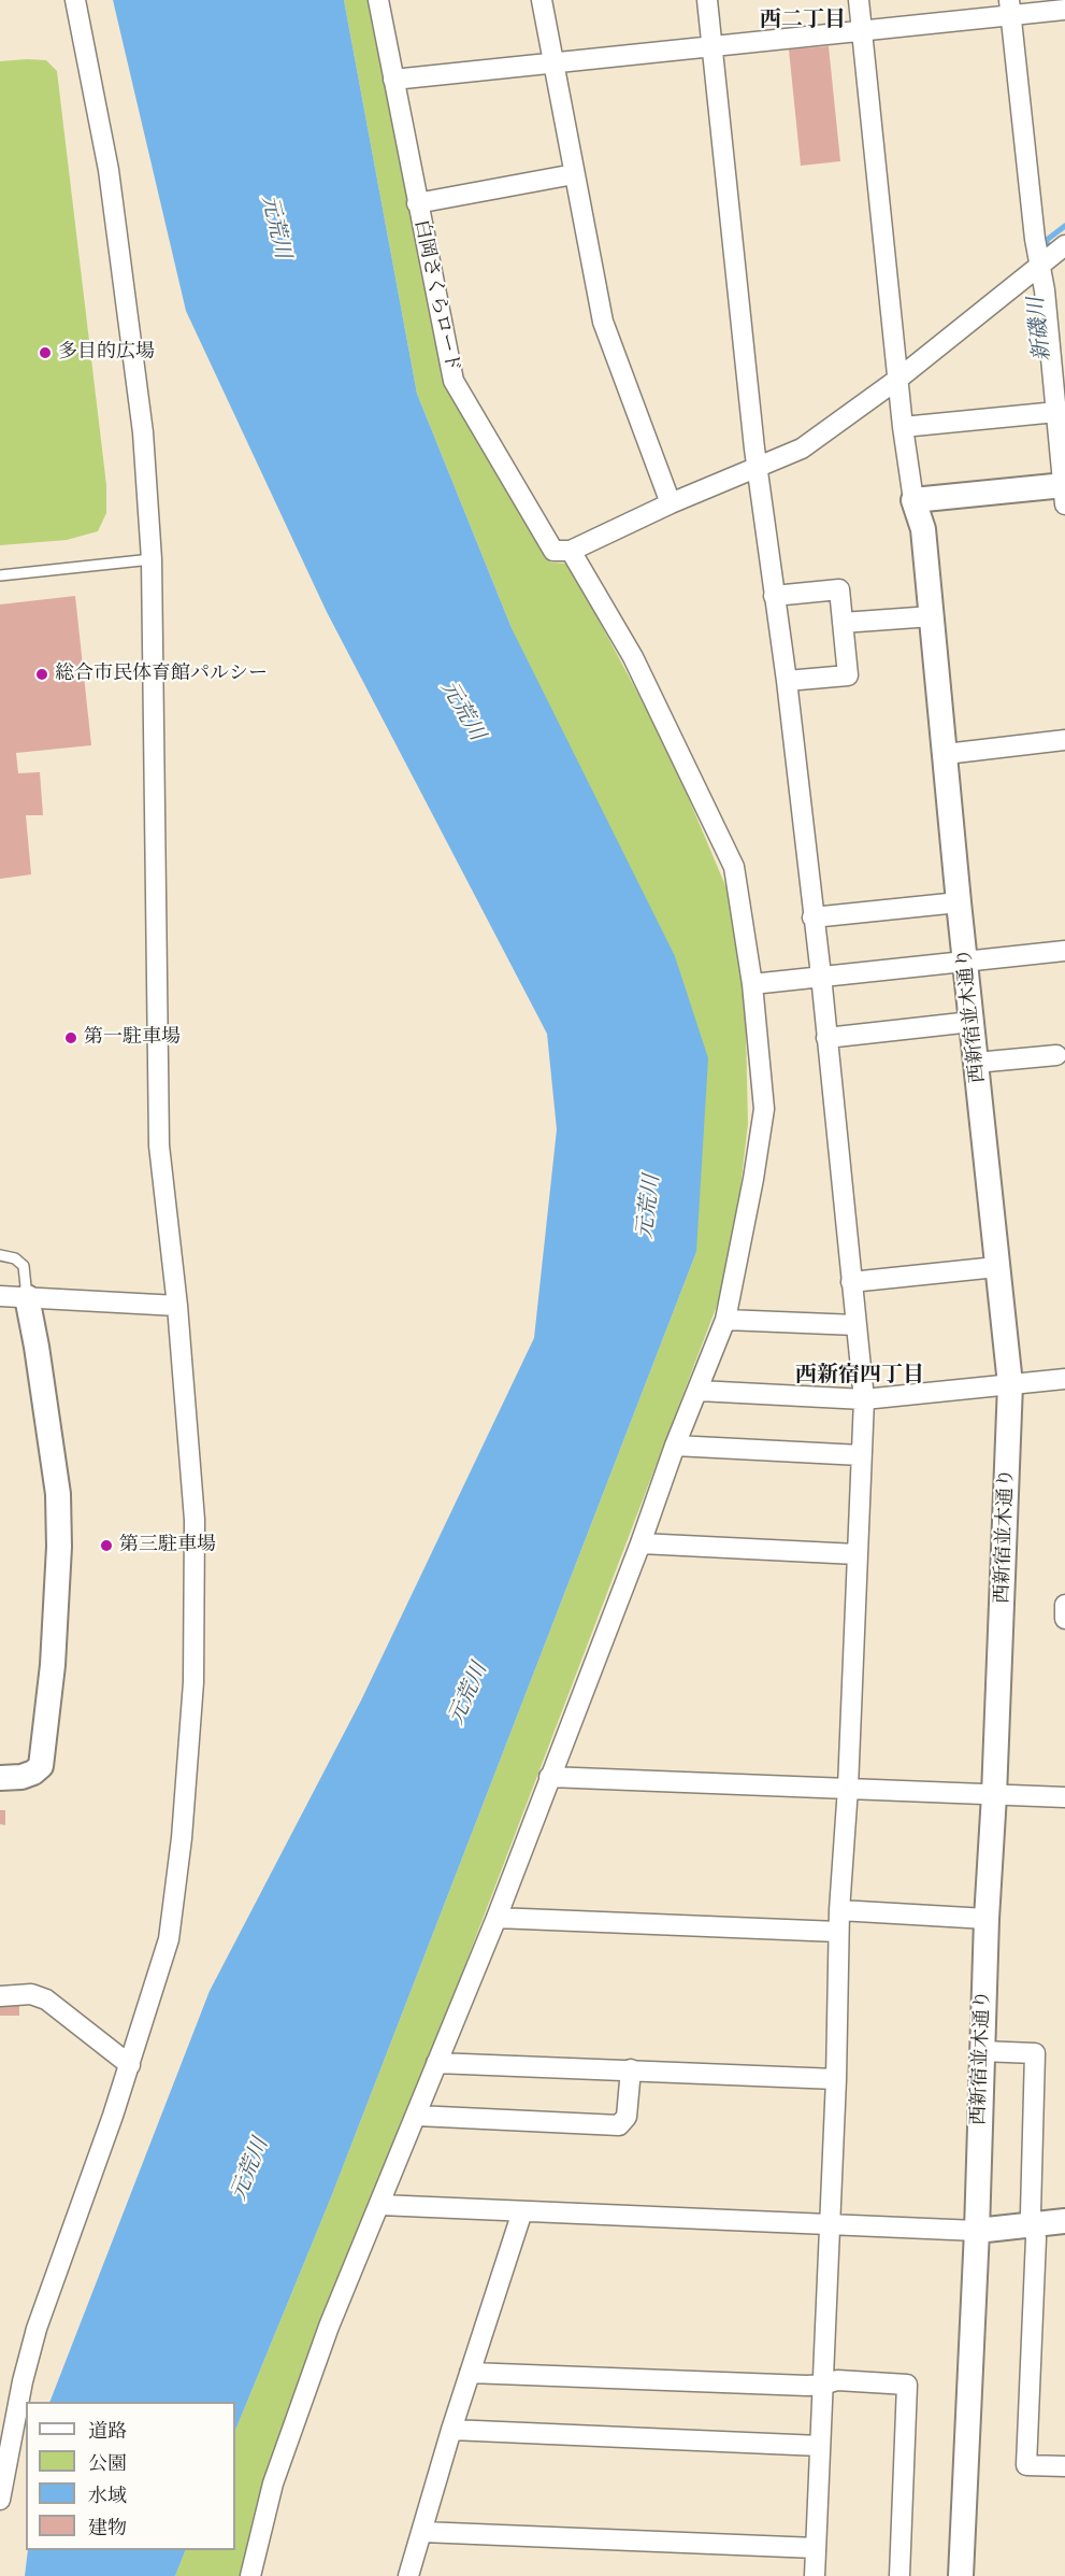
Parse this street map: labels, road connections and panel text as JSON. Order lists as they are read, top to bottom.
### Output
{
  "streets": {
    "street": ["白岡さくらロード", "西新宿並木通り"]
  },
  "districts": ["西二丁目", "西新宿四丁目"],
  "water": ["元荒川", "新磯川"],
  "places": [
    "多目的広場",
    "総合市民体育館パルシー",
    "第一駐車場",
    "第三駐車場"
  ],
  "legend": [
    "道路",
    "公園",
    "水域",
    "建物"
  ]
}
